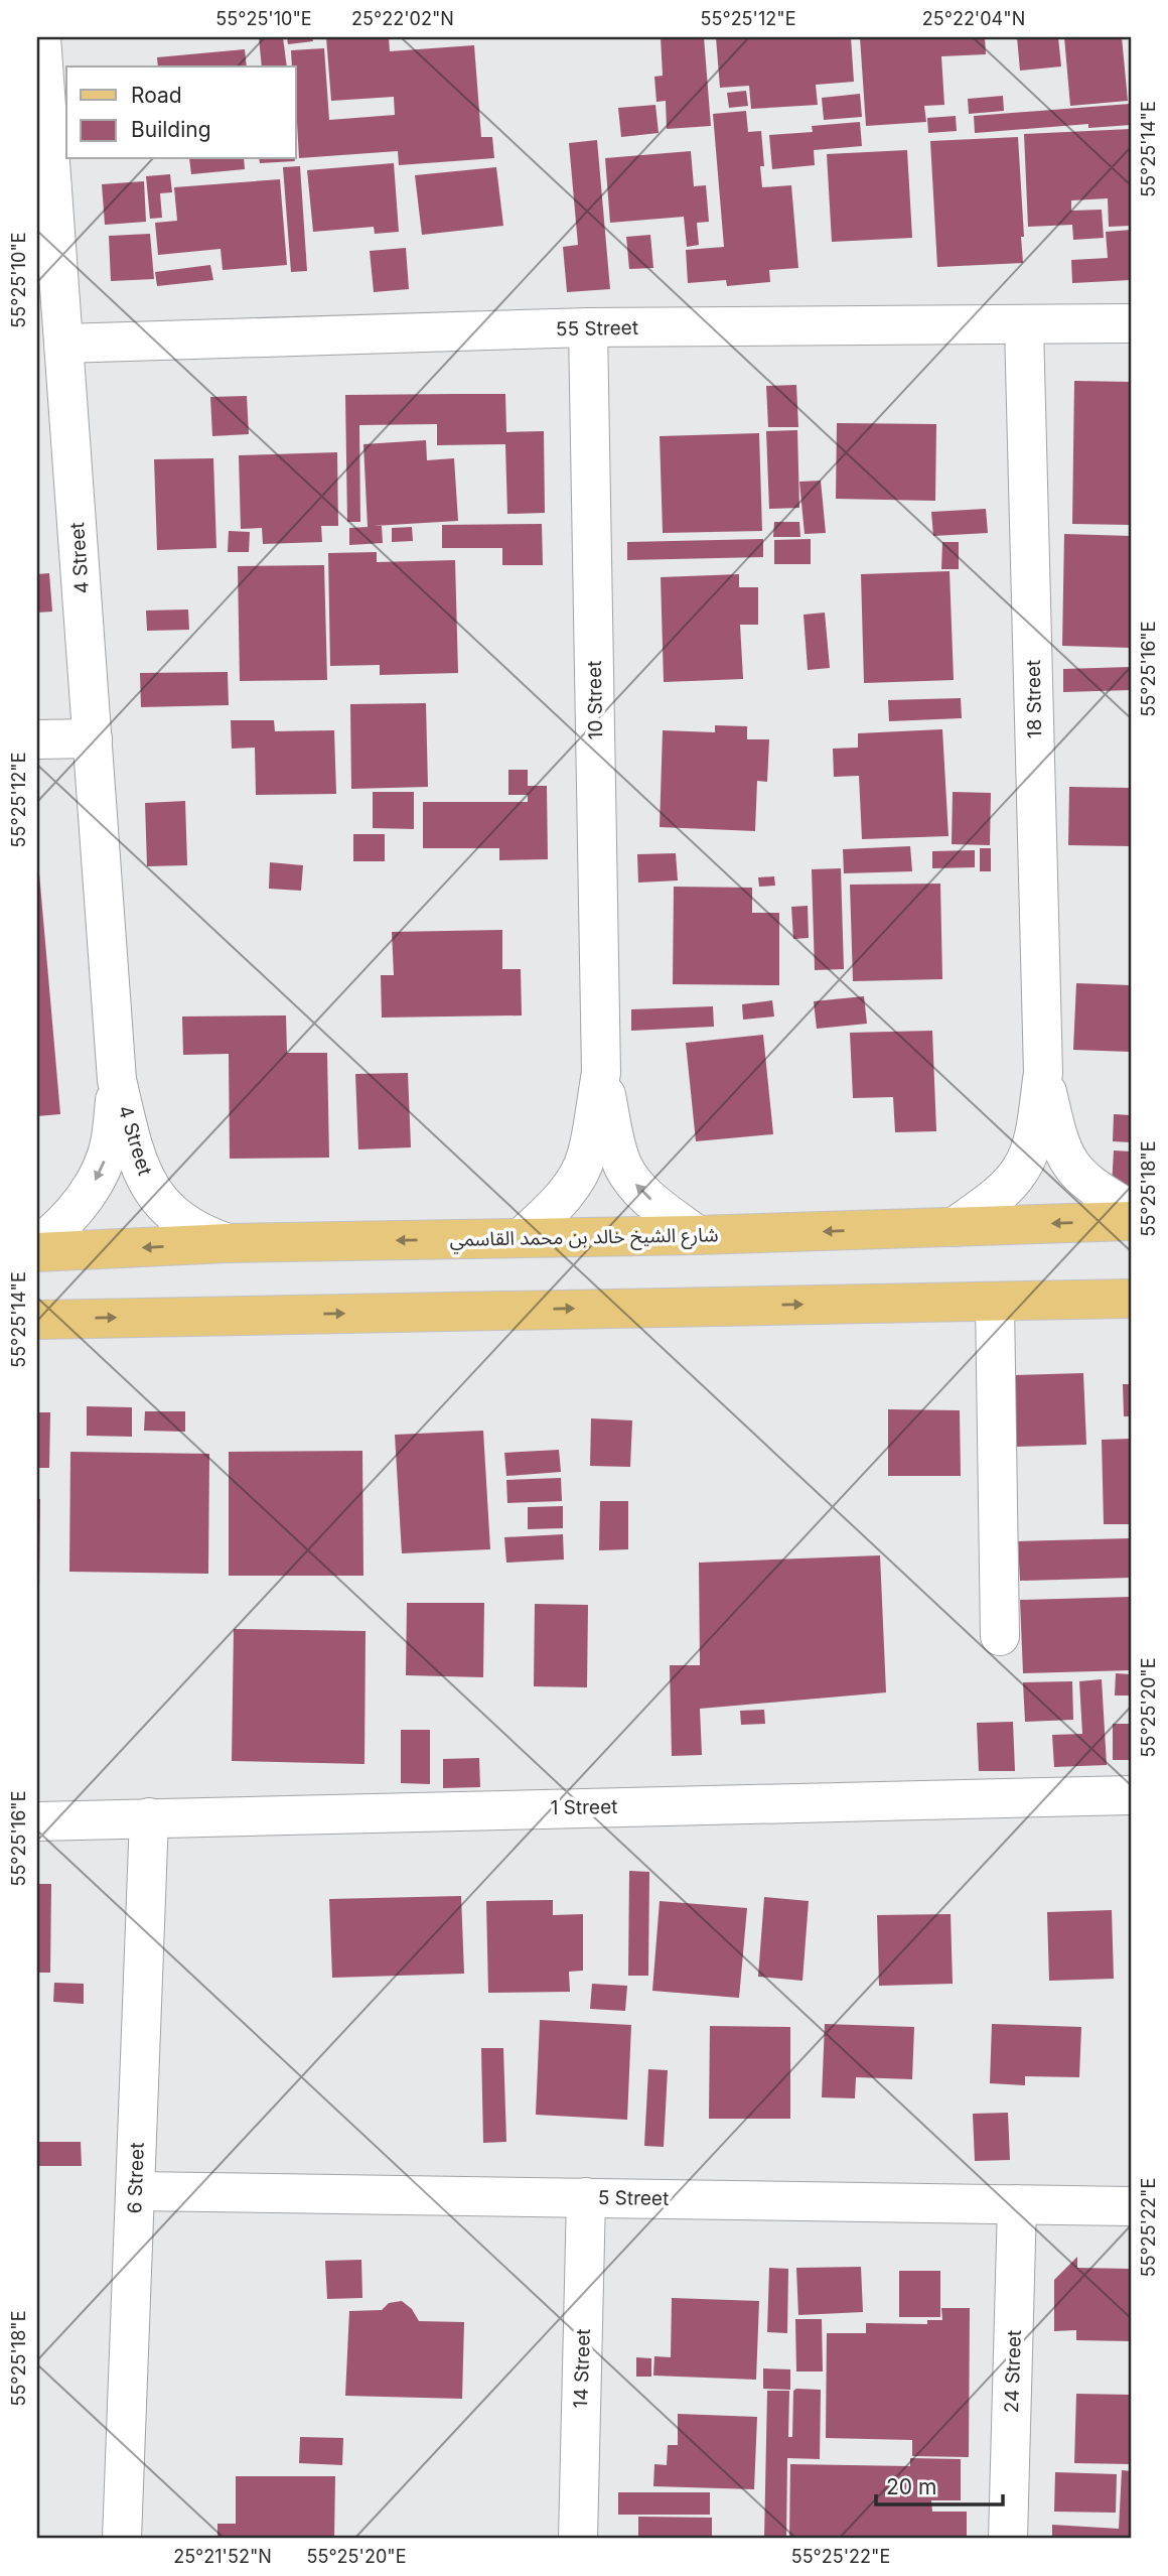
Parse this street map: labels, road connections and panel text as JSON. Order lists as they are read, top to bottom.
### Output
{
  "streets": {
    "main road": ["شارع الشيخ خالد بن محمد القاسمي"],
    "street": [
      "55 Street",
      "4 Street",
      "18 Street",
      "10 Street",
      "1 Street",
      "6 Street",
      "5 Street",
      "14 Street",
      "24 Street"
    ]
  },
  "crossings": [
    ["55 Street", "4 Street"],
    ["55 Street", "18 Street"],
    ["55 Street", "10 Street"],
    ["4 Street", "شارع الشيخ خالد بن محمد القاسمي"],
    ["18 Street", "شارع الشيخ خالد بن محمد القاسمي"],
    ["10 Street", "شارع الشيخ خالد بن محمد القاسمي"],
    ["1 Street", "6 Street"],
    ["6 Street", "5 Street"],
    ["5 Street", "14 Street"],
    ["5 Street", "24 Street"]
  ],
  "legend": ["Road", "Building"],
  "scale_bar": "20 m",
  "coordinates": [
    "55°25'10\"E",
    "25°22'02\"N",
    "55°25'12\"E",
    "25°22'04\"N",
    "55°25'14\"E",
    "55°25'16\"E",
    "55°25'18\"E",
    "55°25'20\"E",
    "55°25'22\"E",
    "25°21'52\"N"
  ]
}
